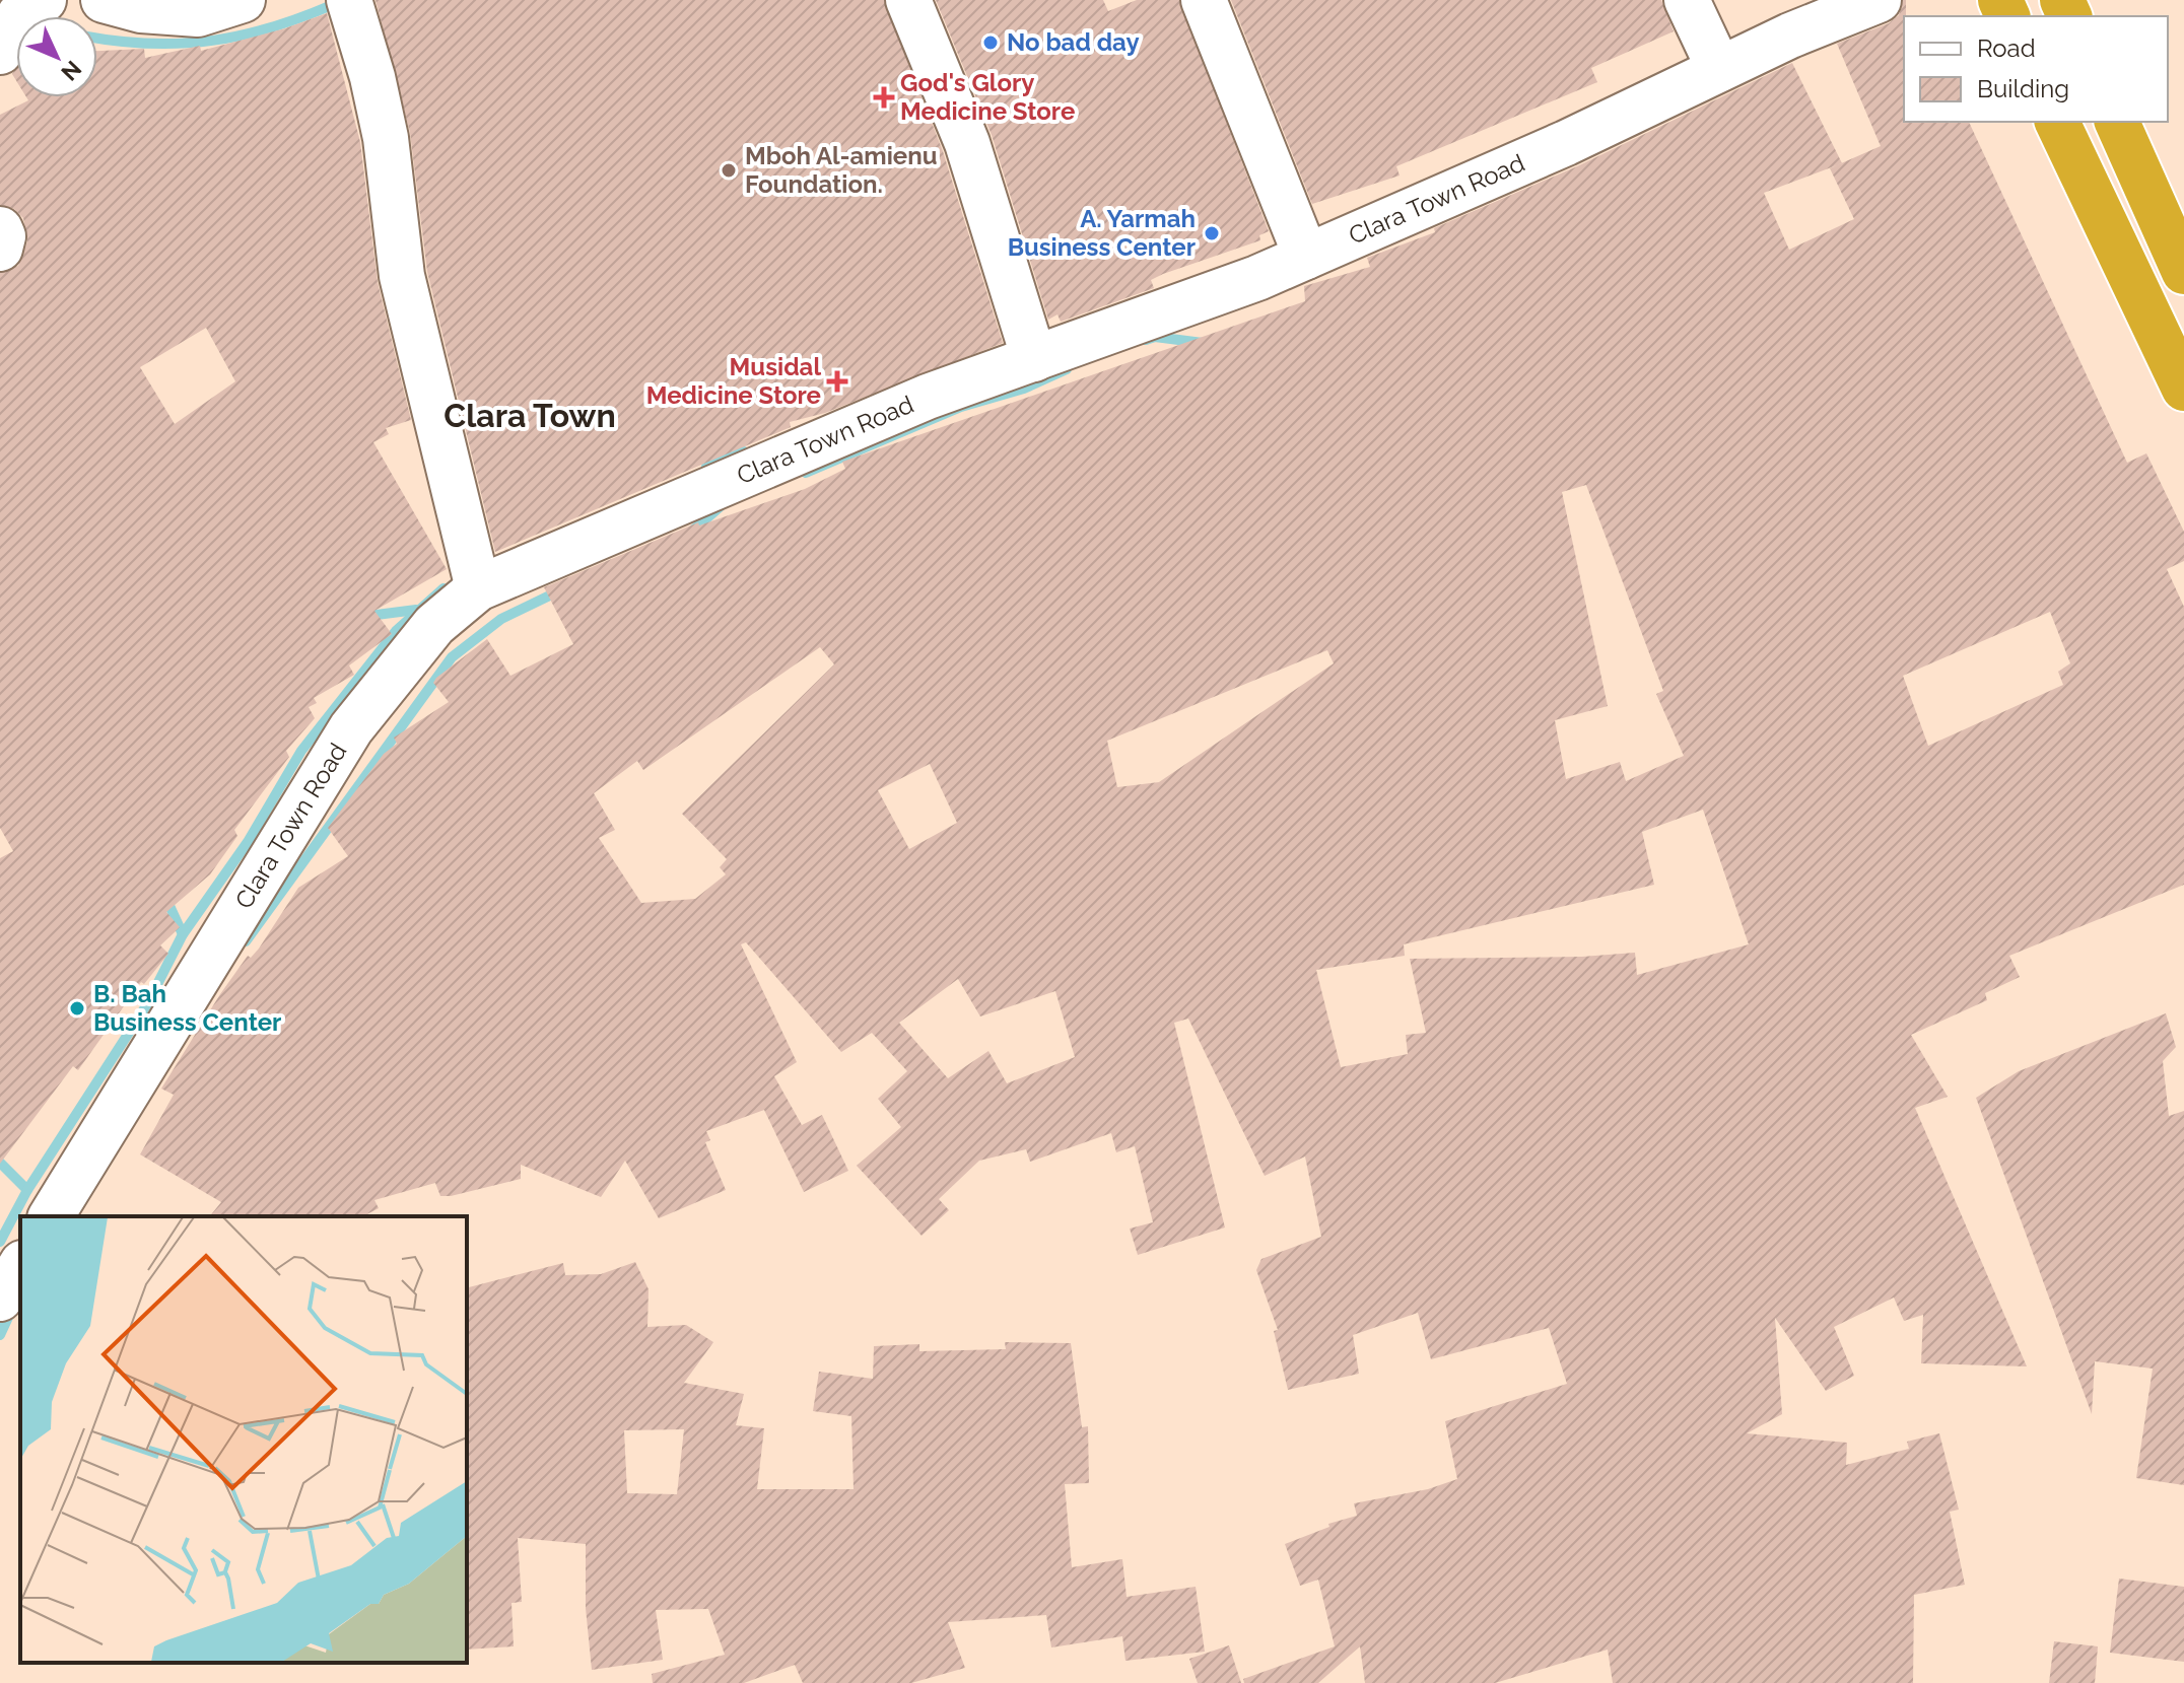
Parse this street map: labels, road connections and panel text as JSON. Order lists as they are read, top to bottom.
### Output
{
  "streets": {
    "street": ["Clara Town Road"]
  },
  "districts": ["Clara Town"],
  "places": {
    "other": [
      "No bad day",
      "Mboh Al-amienu Foundation.",
      "A. Yarmah Business Center",
      "B. Bah Business Center"
    ],
    "health": ["God's Glory Medicine Store", "Musidal Medicine Store"]
  },
  "legend": ["Road", "Building"],
  "north": "bottom right"
}
